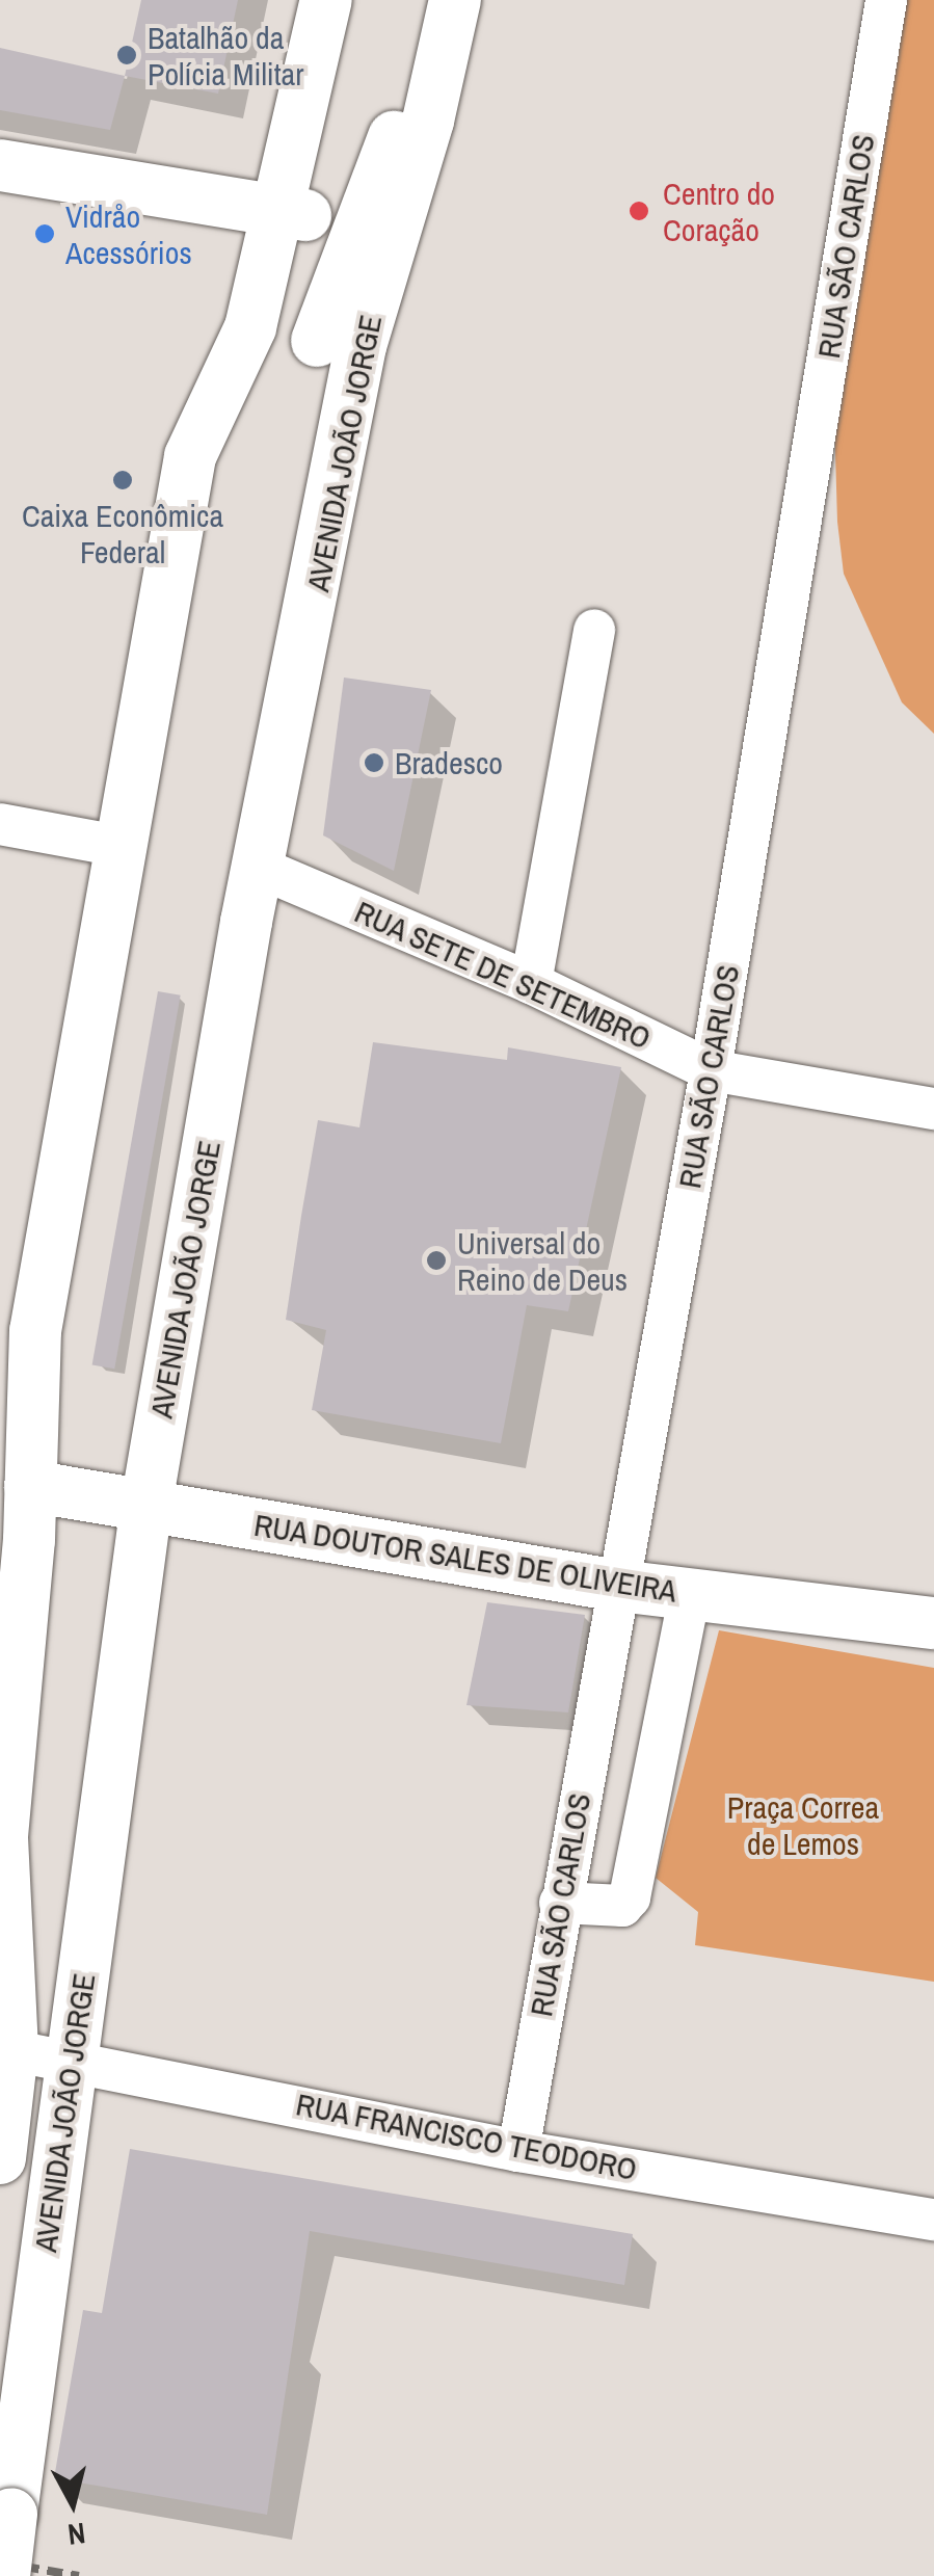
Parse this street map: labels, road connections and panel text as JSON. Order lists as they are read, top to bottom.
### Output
{
  "streets": {
    "main road": ["AVENIDA JOÃO JORGE", "RUA DOUTOR SALES DE OLIVEIRA"],
    "street": ["RUA SÃO CARLOS", "RUA SETE DE SETEMBRO", "RUA FRANCISCO TEODORO"]
  },
  "crossings": [
    ["RUA SÃO CARLOS", "RUA SETE DE SETEMBRO"],
    ["RUA SÃO CARLOS", "RUA DOUTOR SALES DE OLIVEIRA"],
    ["RUA SÃO CARLOS", "RUA FRANCISCO TEODORO"],
    ["AVENIDA JOÃO JORGE", "RUA SETE DE SETEMBRO"],
    ["AVENIDA JOÃO JORGE", "RUA DOUTOR SALES DE OLIVEIRA"],
    ["AVENIDA JOÃO JORGE", "RUA FRANCISCO TEODORO"]
  ],
  "parks": ["Praça Correa de Lemos"],
  "places": [
    "Batalhão da Polícia Militar",
    "Centro do Coração",
    "Vidråo Acessórios",
    "Caixa Econômica Federal",
    "Bradesco",
    "Universal do Reino de Deus"
  ],
  "north": "bottom"
}
